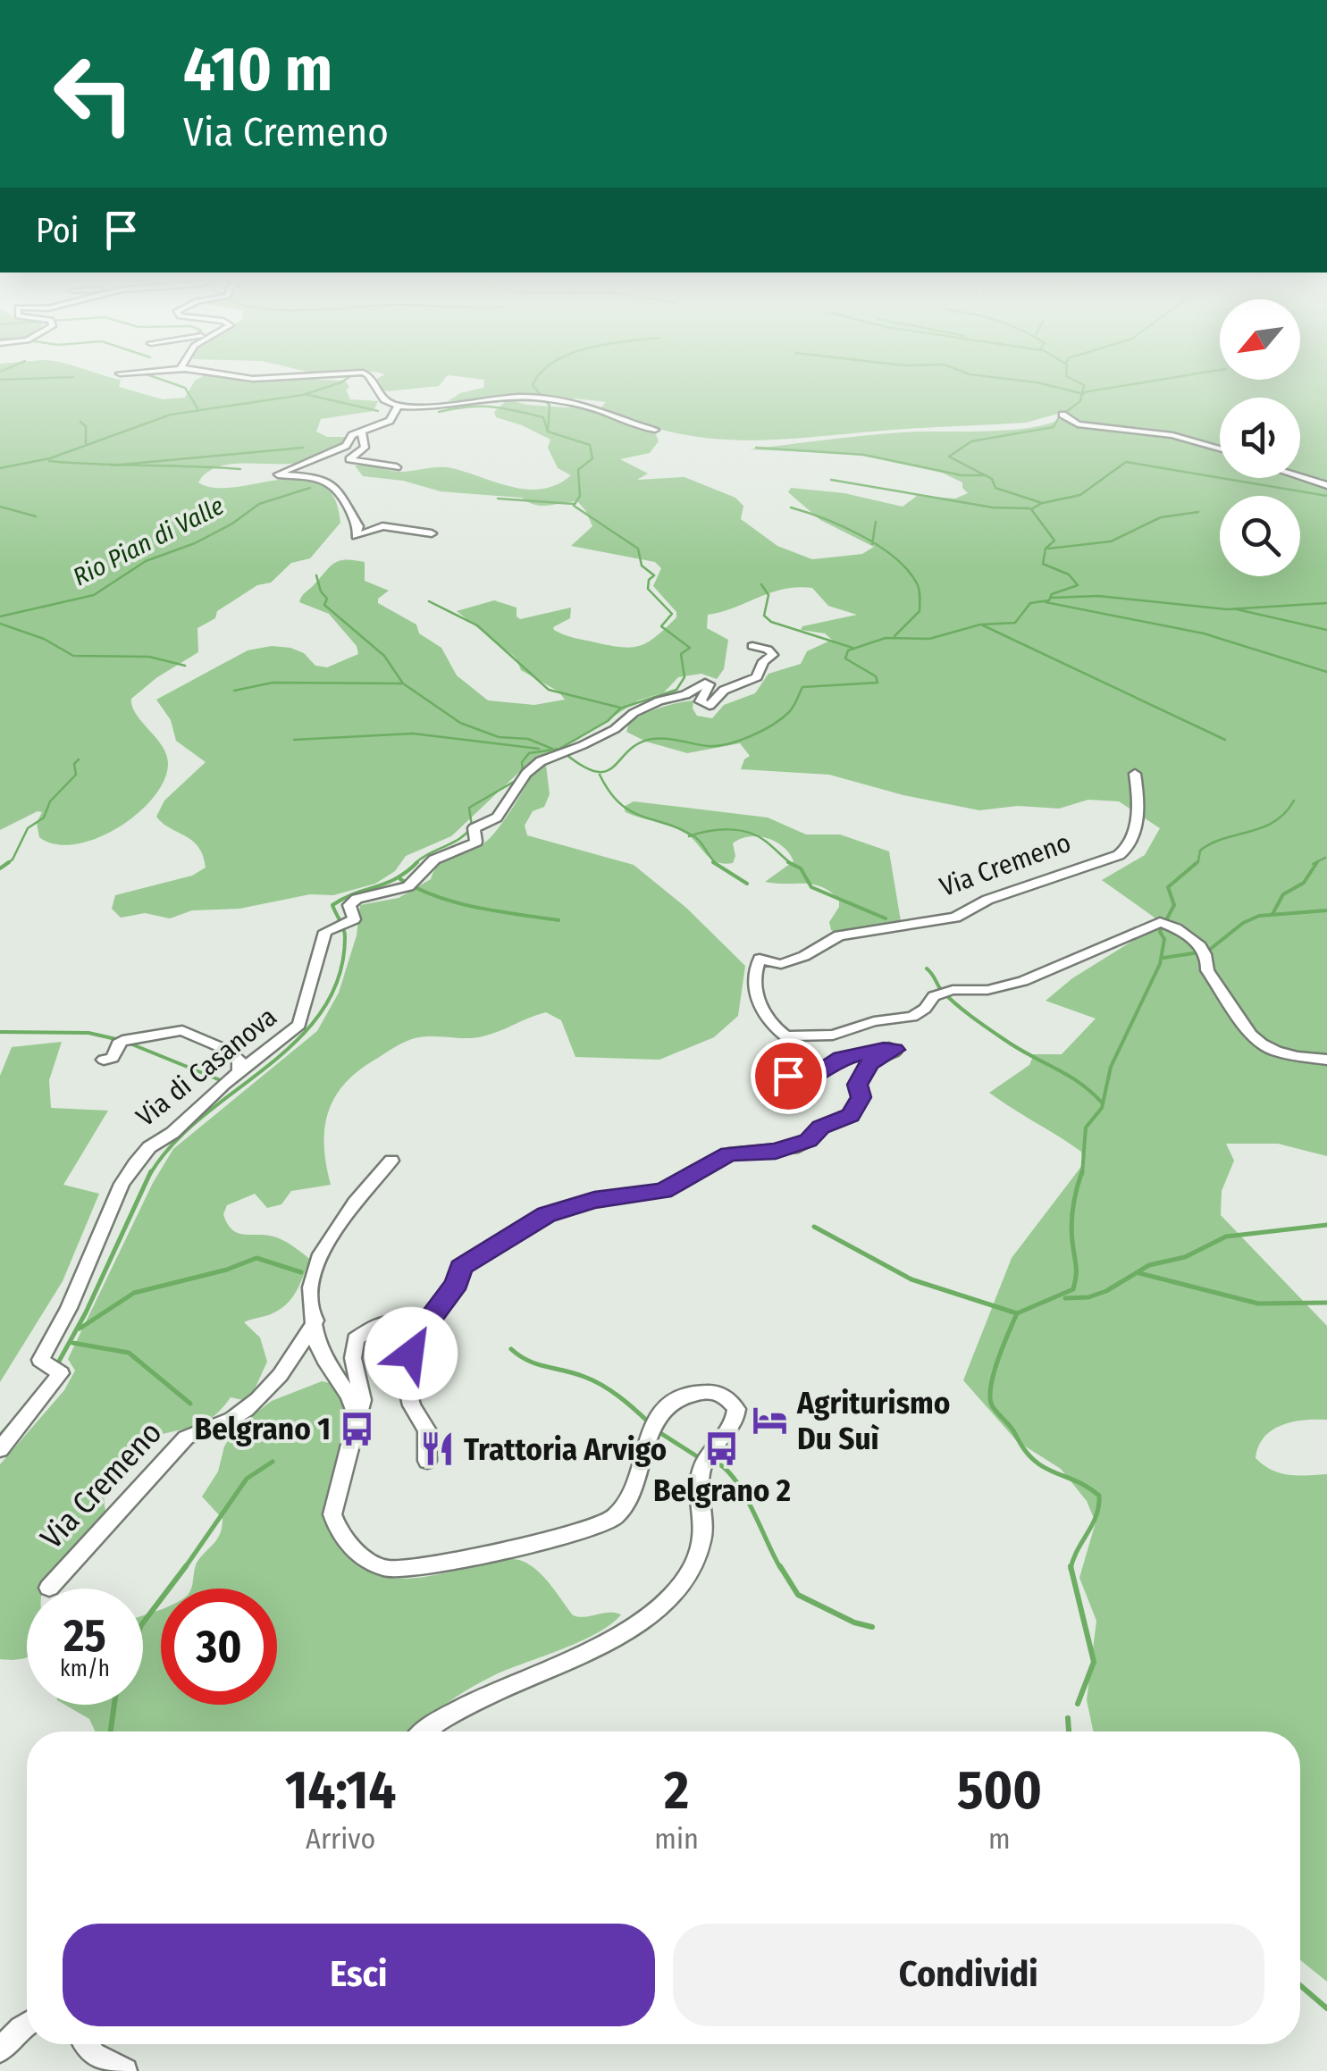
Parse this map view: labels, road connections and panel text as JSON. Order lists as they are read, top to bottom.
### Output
{
  "streets": {
    "street": ["Via Cremeno", "Via di Casanova"]
  },
  "water": ["Rio Pian di Valle"],
  "places": {
    "hotel": ["Agriturismo Du Suì"],
    "bus stop": ["Belgrano 1", "Belgrano 2"],
    "restaurant": ["Trattoria Arvigo"]
  },
  "north": "bottom left",
  "page": {
    "turn": ["410 m", "Via Cremeno"],
    "then": "Poi",
    "speed": "25 km/h",
    "limit": "30",
    "eta": [
      "14:14",
      "Arrivo",
      "2",
      "min",
      "500",
      "m"
    ],
    "buttons": ["Esci", "Condividi"]
  }
}
